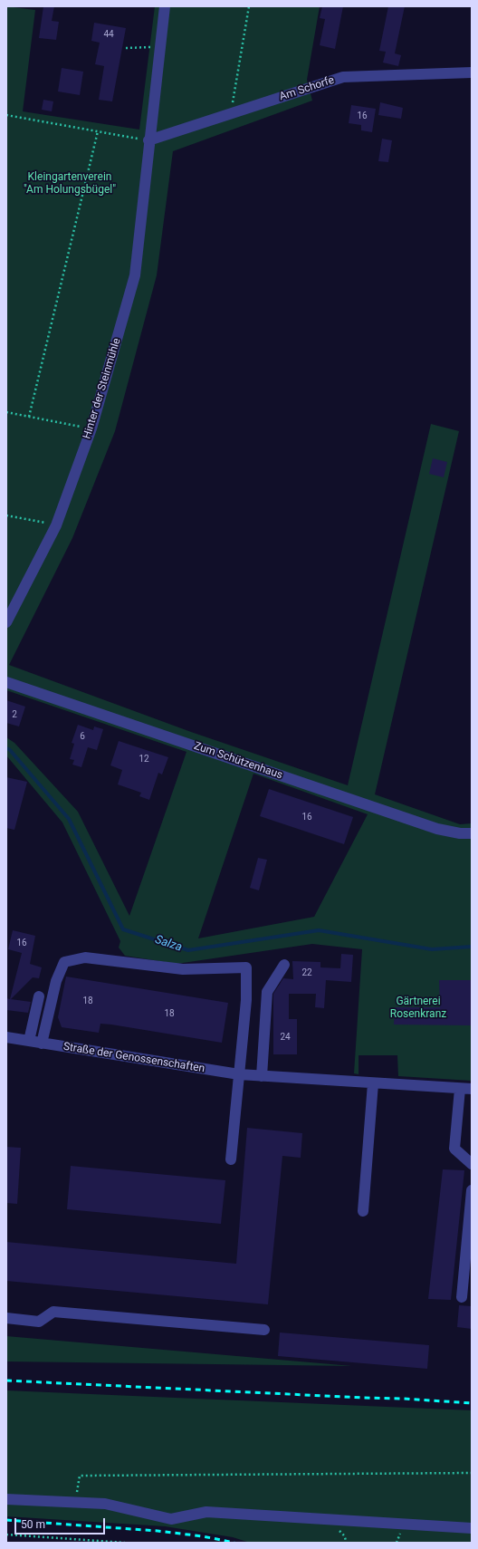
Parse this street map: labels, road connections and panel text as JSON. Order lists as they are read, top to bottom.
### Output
{
  "streets": {
    "street": [
      "Am Schorfe",
      "Hinter der Steinmühle",
      "Zum Schützenhaus",
      "Straße der Genossenschaften"
    ]
  },
  "crossings": [
    ["Am Schorfe", "Hinter der Steinmühle"]
  ],
  "water": ["Salza"],
  "parks": ["Kleingartenverein \"Am Holungsbügel\"", "Gärtnerei Rosenkranz"],
  "house_numbers": [
    "44",
    "16",
    "2",
    "6",
    "12",
    "16",
    "16",
    "22",
    "18",
    "18",
    "24"
  ],
  "scale_bar": "50 m"
}
